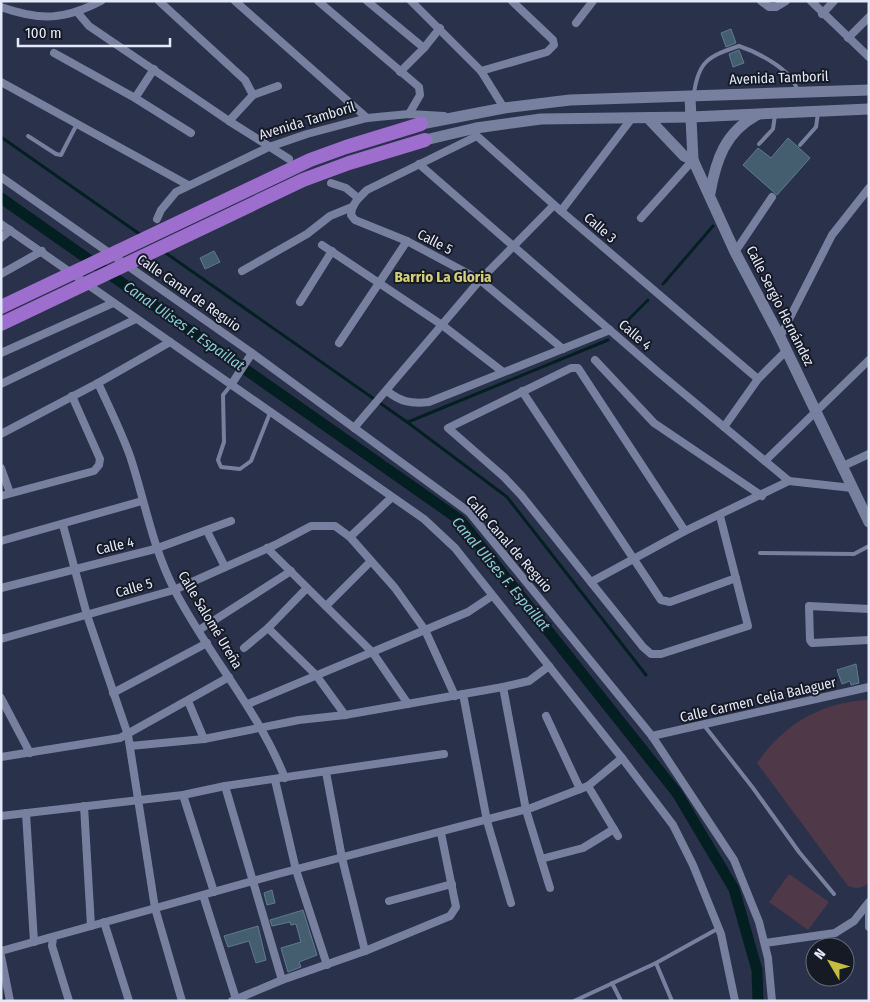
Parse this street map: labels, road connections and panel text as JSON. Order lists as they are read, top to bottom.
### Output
{
  "streets": {
    "main road": ["Avenida Tamboril", "Calle Sergio Hernández"],
    "street": [
      "Calle 3",
      "Calle 5",
      "Calle Canal de Reguio",
      "Calle 4",
      "Calle Salomé Ureña",
      "Calle Carmen Celia Balaguer"
    ]
  },
  "crossings": [
    ["Avenida Tamboril", "Calle Sergio Hernández"],
    ["Calle 5", "Calle Salomé Ureña"],
    ["Calle Canal de Reguio", "Calle Carmen Celia Balaguer"],
    ["Calle 4", "Calle Salomé Ureña"]
  ],
  "districts": ["Barrio La Gloria"],
  "water": ["Canal Ulises F. Espaillat"],
  "scale_bar": "100 m",
  "north": "top left"
}
